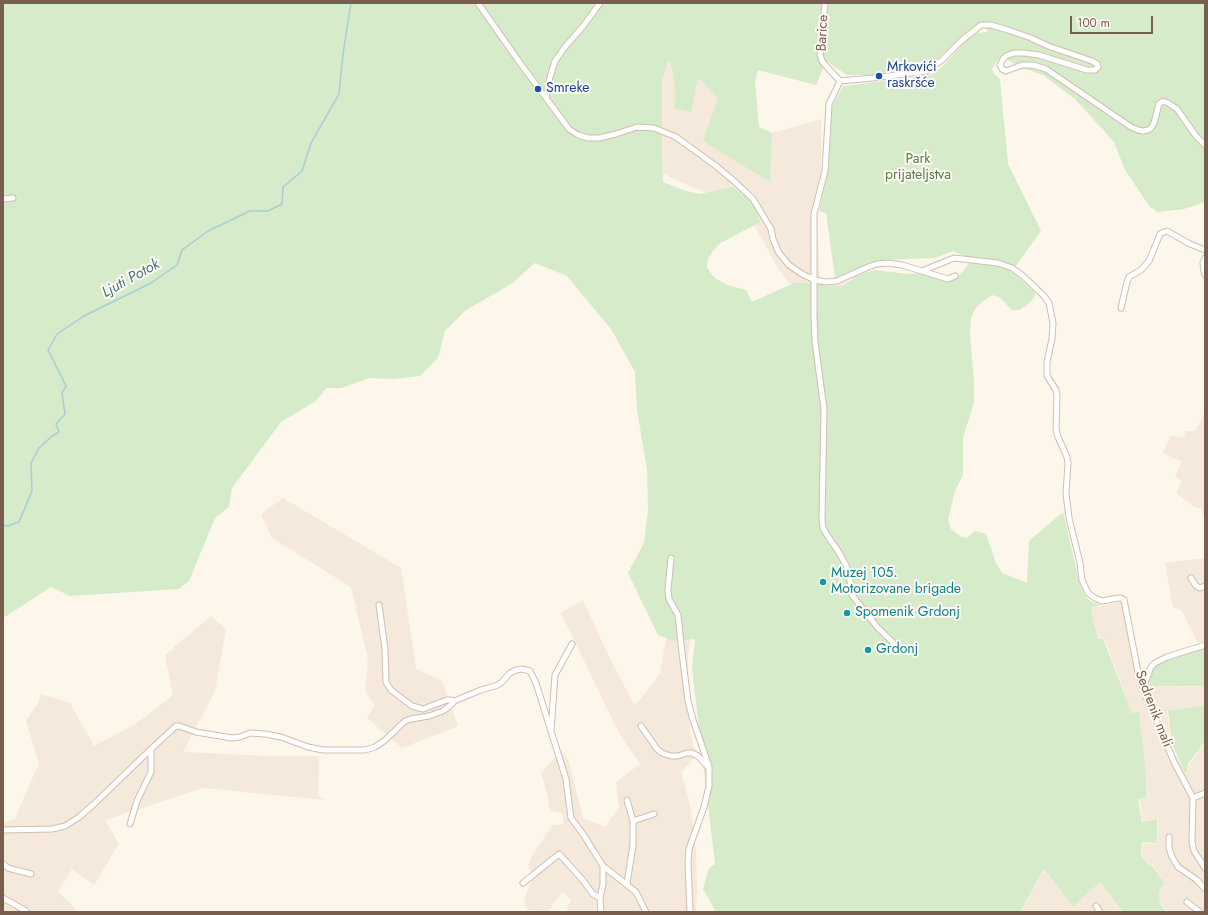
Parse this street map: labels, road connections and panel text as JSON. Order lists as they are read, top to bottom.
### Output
{
  "streets": {
    "street": ["Barice", "Sedrenik mali"]
  },
  "water": ["Ljuti Potok"],
  "parks": ["Park prijateljstva"],
  "places": [
    "Mrkovići raskršće",
    "Smreke",
    "Muzej 105. Motorizovane brigade",
    "Spomenik Grdonj",
    "Grdonj"
  ],
  "scale_bar": "100 m"
}
